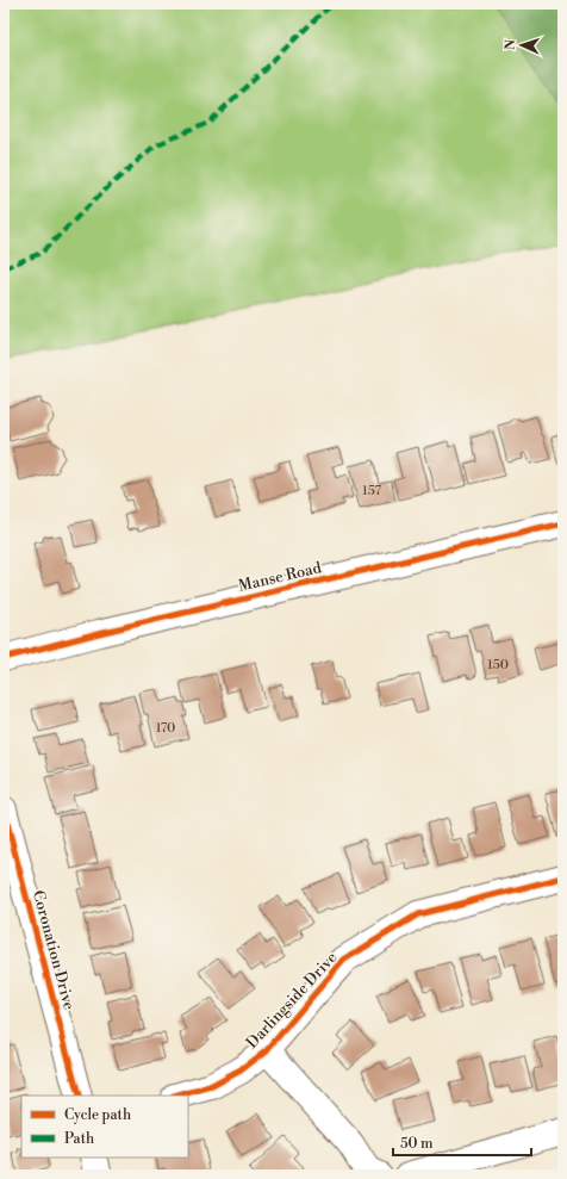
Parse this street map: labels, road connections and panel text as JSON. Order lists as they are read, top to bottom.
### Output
{
  "streets": {
    "street": ["Manse Road", "Coronation Drive", "Darlingside Drive"]
  },
  "house_numbers": ["157", "150", "170"],
  "legend": ["Cycle path", "Path"],
  "scale_bar": "50 m",
  "north": "left"
}
